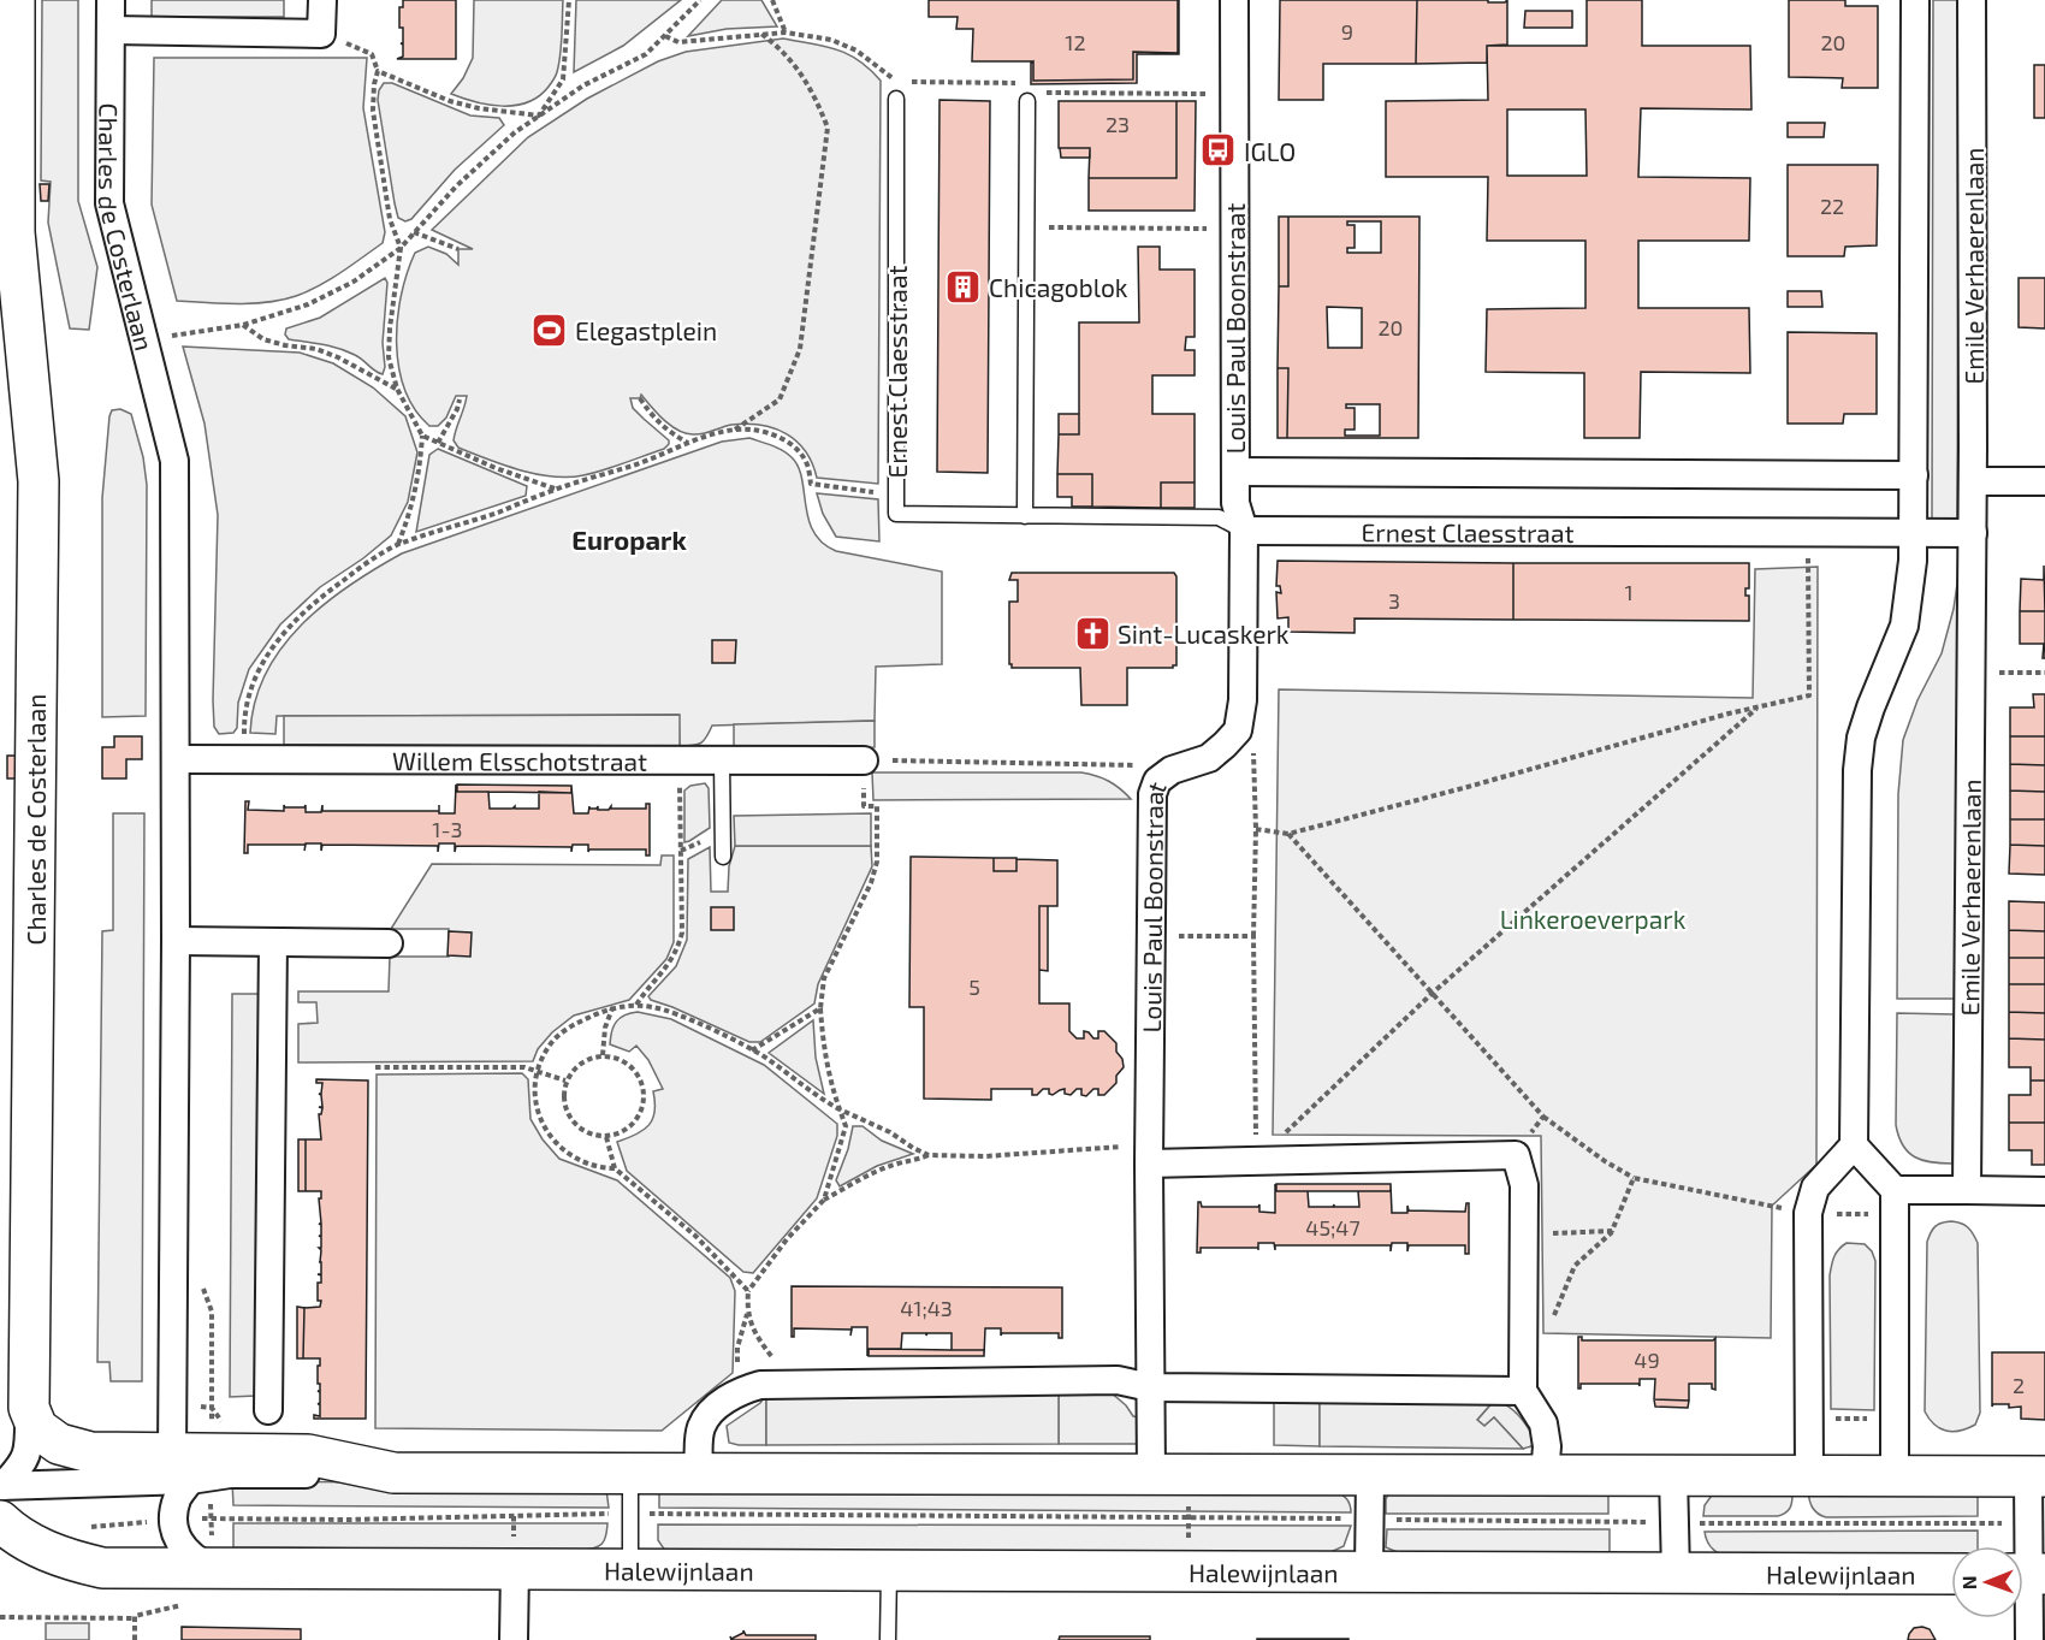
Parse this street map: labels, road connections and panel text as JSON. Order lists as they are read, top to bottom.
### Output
{
  "streets": {
    "main road": ["Charles de Costerlaan", "Halewijnlaan"],
    "street": [
      "Emile Verhaerenlaan",
      "Louis Paul Boonstraat",
      "Ernest Claesstraat",
      "Willem Elsschotstraat"
    ]
  },
  "crossings": [
    ["Charles de Costerlaan", "Willem Elsschotstraat"],
    ["Charles de Costerlaan", "Halewijnlaan"],
    ["Louis Paul Boonstraat", "Ernest Claesstraat"]
  ],
  "districts": ["Europark"],
  "parks": ["Linkeroeverpark"],
  "places": {
    "bus stop": ["IGLO"],
    "building": ["Chicagoblok"],
    "sports": ["Elegastplein"],
    "church": ["Sint-Lucaskerk"]
  },
  "house_numbers": [
    "9",
    "12",
    "20",
    "23",
    "22",
    "20",
    "1",
    "3",
    "1-3",
    "5",
    "45;47",
    "41;43",
    "49",
    "2"
  ],
  "north": "left"
}
